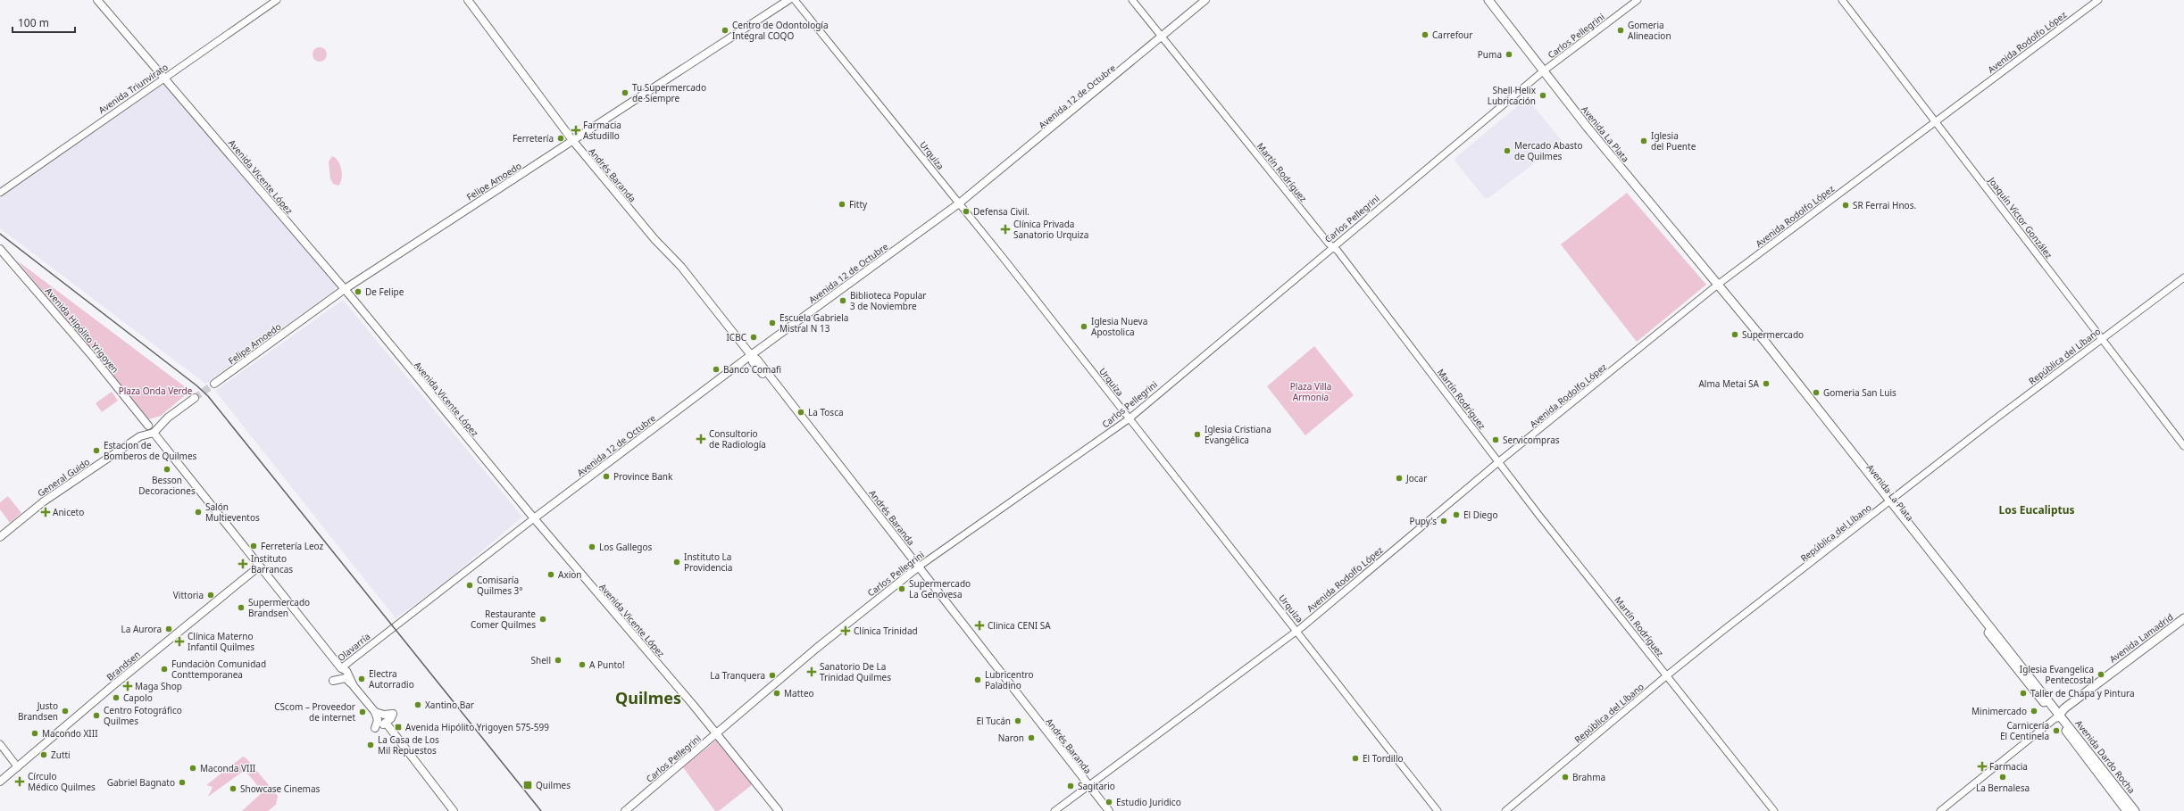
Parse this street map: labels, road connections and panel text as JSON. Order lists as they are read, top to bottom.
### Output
{
  "streets": {
    "main road": [
      "Carlos Pellegrini",
      "Avenida 12 de Octubre",
      "Avenida La Plata",
      "Andrés Baranda",
      "Avenida Vicente López",
      "Felipe Amoedo",
      "Avenida Hipólito Yrigoyen",
      "General Guido",
      "Avenida Lamadrid",
      "Olavarría",
      "Brandsen",
      "Avenida Dardo Rocha"
    ],
    "street": [
      "Avenida Rodolfo López",
      "Avenida Triunvirato",
      "Urquiza",
      "Martín Rodríguez",
      "Joaquín Víctor González",
      "República del Líbano"
    ]
  },
  "crossings": [
    ["Carlos Pellegrini", "Avenida La Plata"],
    ["Carlos Pellegrini", "Urquiza"],
    ["Carlos Pellegrini", "Martín Rodríguez"],
    ["Carlos Pellegrini", "Andrés Baranda"],
    ["Carlos Pellegrini", "Avenida Vicente López"],
    ["Avenida Rodolfo López", "Avenida La Plata"],
    ["Avenida Rodolfo López", "Urquiza"],
    ["Avenida Rodolfo López", "Martín Rodríguez"],
    ["Avenida Rodolfo López", "Andrés Baranda"],
    ["Avenida Rodolfo López", "Joaquín Víctor González"],
    ["Avenida Triunvirato", "Avenida Vicente López"],
    ["Avenida 12 de Octubre", "Urquiza"],
    ["Avenida 12 de Octubre", "Martín Rodríguez"],
    ["Avenida 12 de Octubre", "Andrés Baranda"],
    ["Avenida 12 de Octubre", "Avenida Vicente López"],
    ["Avenida 12 de Octubre", "Olavarría"],
    ["Avenida La Plata", "República del Líbano"],
    ["Avenida La Plata", "Avenida Lamadrid"],
    ["Avenida La Plata", "Avenida Dardo Rocha"],
    ["Martín Rodríguez", "República del Líbano"],
    ["Andrés Baranda", "Felipe Amoedo"],
    ["Avenida Vicente López", "Felipe Amoedo"],
    ["Joaquín Víctor González", "República del Líbano"],
    ["Avenida Hipólito Yrigoyen", "General Guido"],
    ["Avenida Lamadrid", "Avenida Dardo Rocha"]
  ],
  "districts": ["Los Eucaliptus", "Quilmes"],
  "parks": ["Plaza Villa Armonía", "Plaza Onda Verde"],
  "places": {
    "other": [
      "Centro de Odontología Integral COQO",
      "Gomeria Alineacion",
      "Carrefour",
      "Puma",
      "Tu Supermercado de Siempre",
      "Shell Helix Lubricación",
      "Ferretería",
      "Iglesia del Puente",
      "Mercado Abasto de Quilmes",
      "Fitty",
      "SR Ferrai Hnos.",
      "Defensa Civil.",
      "De Felipe",
      "Biblioteca Popular 3 de Noviembre",
      "Escuela Gabriela Mistral N 13",
      "Iglesia Nueva Apostolica",
      "Supermercado",
      "ICBC",
      "Banco Comafi",
      "Alma Metai SA",
      "Gomeria San Luis",
      "La Tosca",
      "Iglesia Cristiana Evangélica",
      "Servicompras",
      "Estacion de Bomberos de Quilmes",
      "Besson Decoraciones",
      "Province Bank",
      "Jocar",
      "Salón Multieventos",
      "El Diego",
      "Pupy's",
      "Ferretería Leoz",
      "Los Gallegos",
      "Instituto La Providencia",
      "Axion",
      "Comisaría Quilmes 3°",
      "Supermercado La Genovesa",
      "Vittoria",
      "Supermercado Brandsen",
      "Restaurante Comer Quilmes",
      "La Aurora",
      "Shell",
      "A Punto!",
      "Fundaciòn Comunidad Conttemporanea",
      "Iglesia Evangelica Pentecostal",
      "La Tranquera",
      "Electra Autorradio",
      "Lubricentro Paladino",
      "Matteo",
      "Taller de Chapa y Pintura",
      "Capolo",
      "Xantino Bar",
      "Justo Brandsen",
      "Minimercado",
      "CScom – Proveedor de internet",
      "Centro Fotográfico Quilmes",
      "El Tucán",
      "Carnicería El Centinela",
      "Macondo XIII",
      "Naron",
      "La Casa de Los Mil Repuestos",
      "Zutti",
      "El Tordillo",
      "Maconda VIII",
      "Brahma",
      "La Bernalesa",
      "Gabriel Bagnato",
      "Sagitario",
      "Showcase Cinemas",
      "Estudio Juridico"
    ],
    "health": [
      "Farmacia Astudillo",
      "Clínica Privada Sanatorio Urquiza",
      "Consultorio de Radiología",
      "Aniceto",
      "Instituto Barrancas",
      "Clinica CENI SA",
      "Clínica Trinidad",
      "Clínica Materno Infantil Quilmes",
      "Sanatorio De La Trinidad Quilmes",
      "Maga Shop",
      "Farmacia",
      "Círculo Médico Quilmes"
    ],
    "transit": ["Avenida Hipólito Yrigoyen 575-599", "Quilmes"]
  },
  "scale_bar": "100 m"
}
